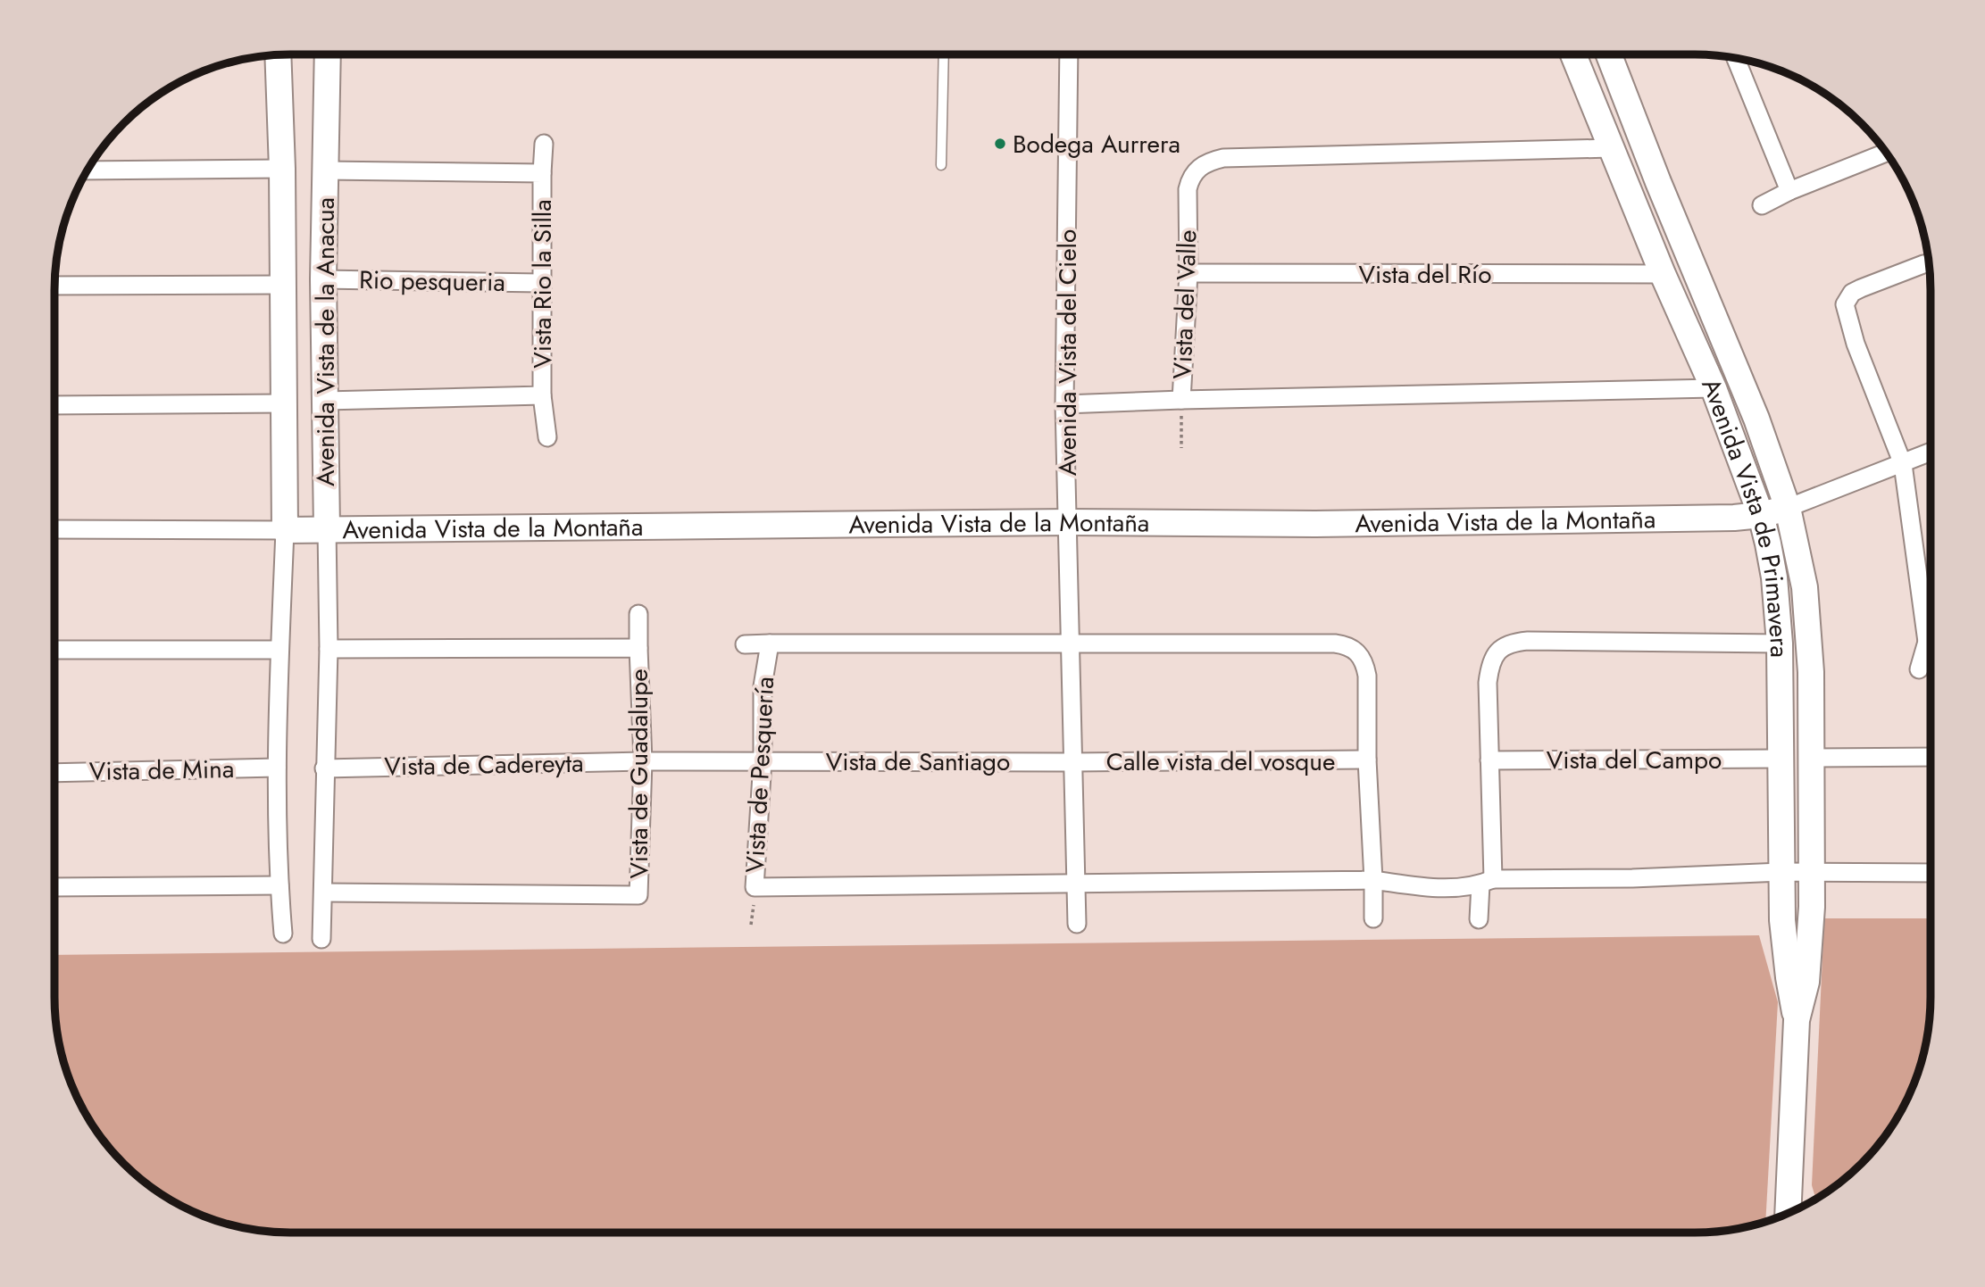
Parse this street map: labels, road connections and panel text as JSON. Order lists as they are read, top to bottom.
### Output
{
  "streets": {
    "street": [
      "Vista del Río",
      "Rio pesqueria",
      "Vista Rio la Silla",
      "Vista del Valle",
      "Avenida Vista de la Anacua",
      "Avenida Vista del Cielo",
      "Avenida Vista de Primavera",
      "Avenida Vista de la Montaña",
      "Vista del Campo",
      "Vista de Santiago",
      "Calle vista del vosque",
      "Vista de Cadereyta",
      "Vista de Mina",
      "Vista de Guadalupe",
      "Vista de Pesquería"
    ]
  },
  "crossings": [
    ["Vista del Río", "Vista del Valle"],
    ["Vista del Río", "Avenida Vista de Primavera"],
    ["Rio pesqueria", "Vista Rio la Silla"],
    ["Rio pesqueria", "Avenida Vista de la Anacua"],
    ["Vista Rio la Silla", "Avenida Vista de la Anacua"],
    ["Vista del Valle", "Avenida Vista de Primavera"],
    ["Avenida Vista de la Anacua", "Avenida Vista de la Montaña"],
    ["Avenida Vista de la Anacua", "Vista de Cadereyta"],
    ["Avenida Vista de la Anacua", "Vista de Mina"],
    ["Avenida Vista de la Anacua", "Vista de Guadalupe"],
    ["Avenida Vista del Cielo", "Avenida Vista de la Montaña"],
    ["Avenida Vista del Cielo", "Vista de Santiago"],
    ["Avenida Vista del Cielo", "Calle vista del vosque"],
    ["Avenida Vista del Cielo", "Vista de Pesquería"],
    ["Avenida Vista de Primavera", "Avenida Vista de la Montaña"],
    ["Avenida Vista de Primavera", "Vista del Campo"],
    ["Vista de Santiago", "Calle vista del vosque"],
    ["Vista de Santiago", "Vista de Cadereyta"],
    ["Vista de Santiago", "Vista de Guadalupe"],
    ["Vista de Santiago", "Vista de Pesquería"],
    ["Calle vista del vosque", "Vista de Pesquería"],
    ["Vista de Cadereyta", "Vista de Guadalupe"]
  ],
  "places": ["Bodega Aurrera"]
}
